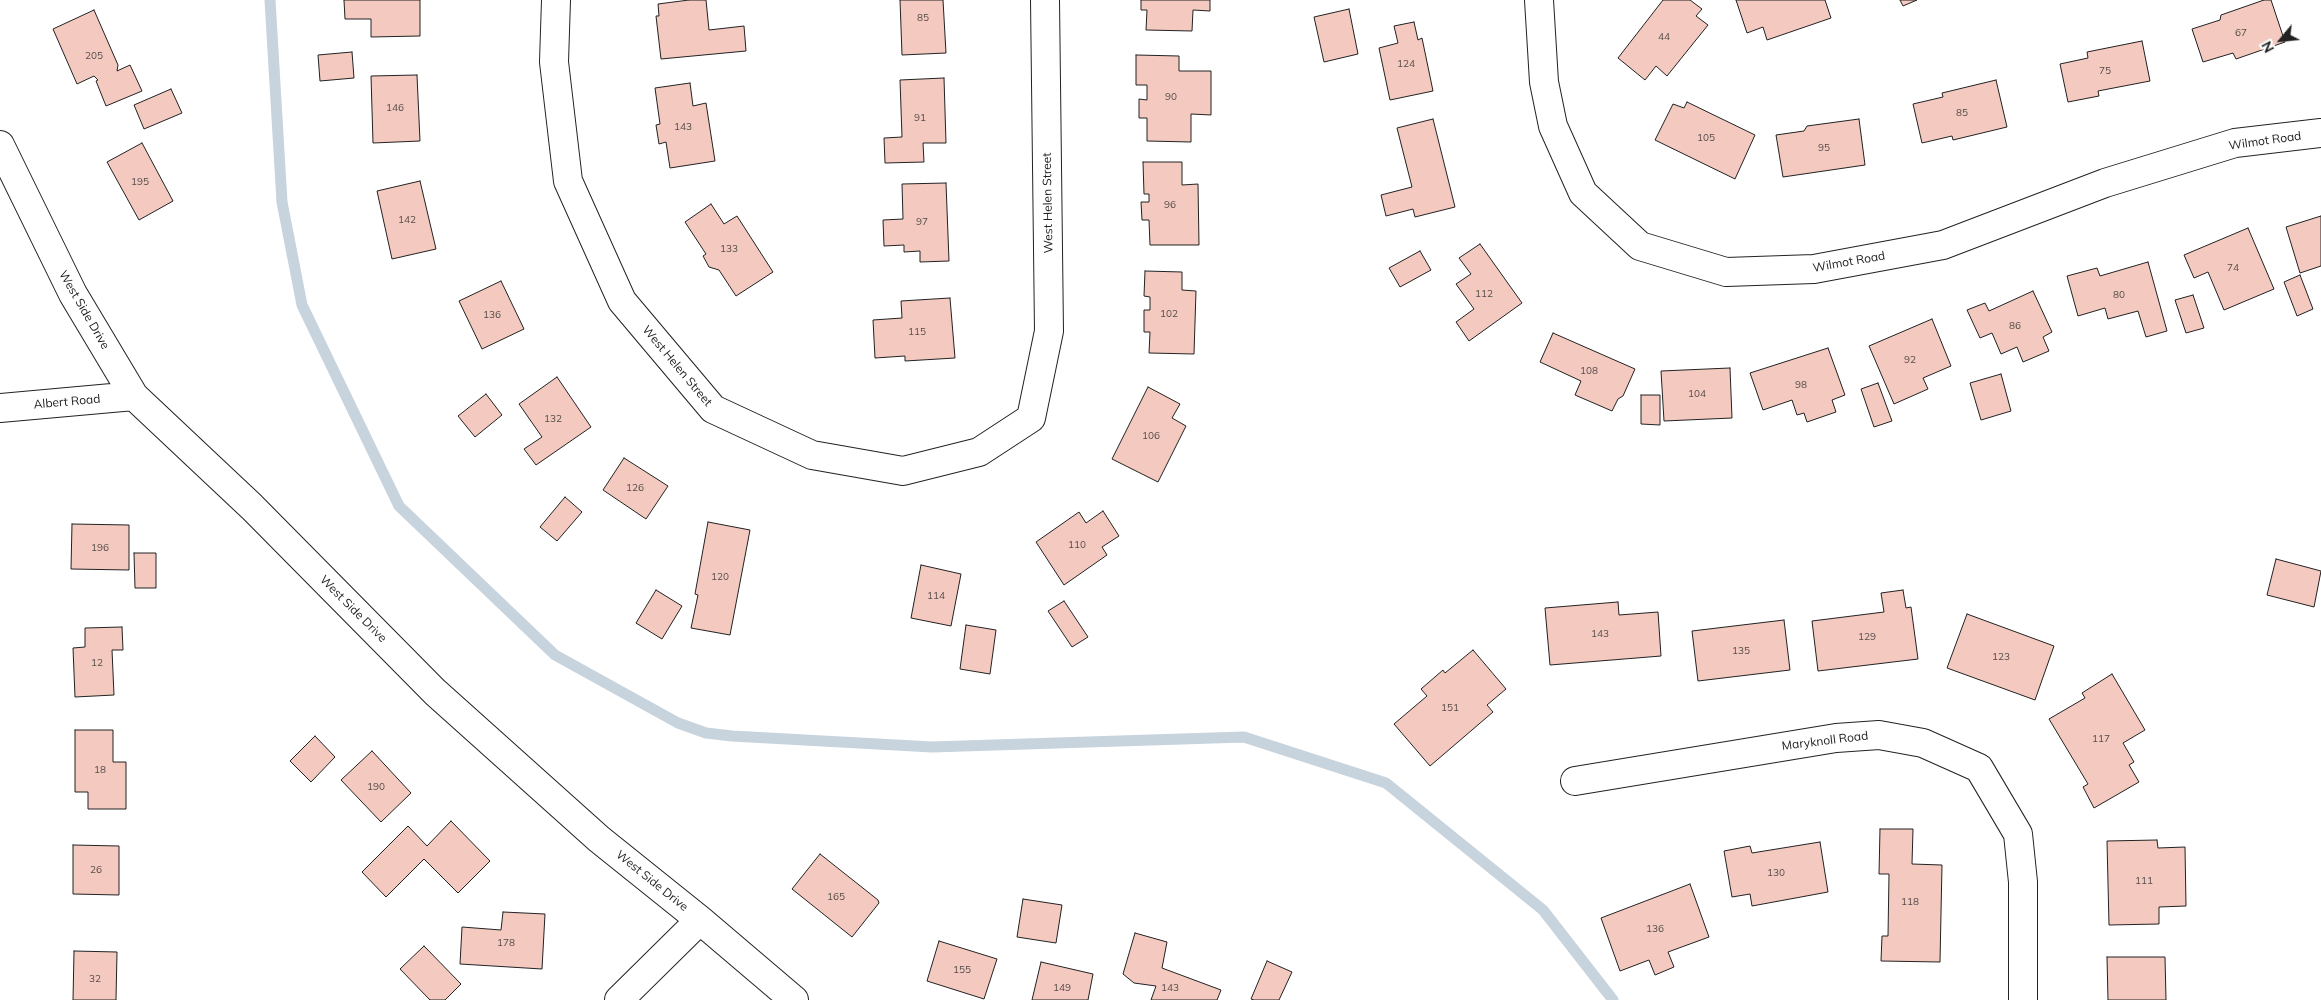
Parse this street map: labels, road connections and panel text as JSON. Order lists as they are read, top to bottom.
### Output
{
  "streets": {
    "street": [
      "Wilmot Road",
      "West Helen Street",
      "West Side Drive",
      "Albert Road",
      "Maryknoll Road"
    ]
  },
  "crossings": [
    ["West Side Drive", "Albert Road"]
  ],
  "house_numbers": [
    "85",
    "67",
    "44",
    "205",
    "124",
    "75",
    "90",
    "146",
    "85",
    "91",
    "143",
    "105",
    "95",
    "195",
    "96",
    "142",
    "97",
    "133",
    "74",
    "112",
    "80",
    "102",
    "136",
    "86",
    "115",
    "92",
    "108",
    "98",
    "104",
    "132",
    "106",
    "126",
    "110",
    "196",
    "120",
    "114",
    "143",
    "129",
    "135",
    "123",
    "12",
    "151",
    "117",
    "18",
    "190",
    "26",
    "130",
    "111",
    "165",
    "118",
    "136",
    "178",
    "155",
    "32",
    "149",
    "143"
  ],
  "north": "bottom left"
}
